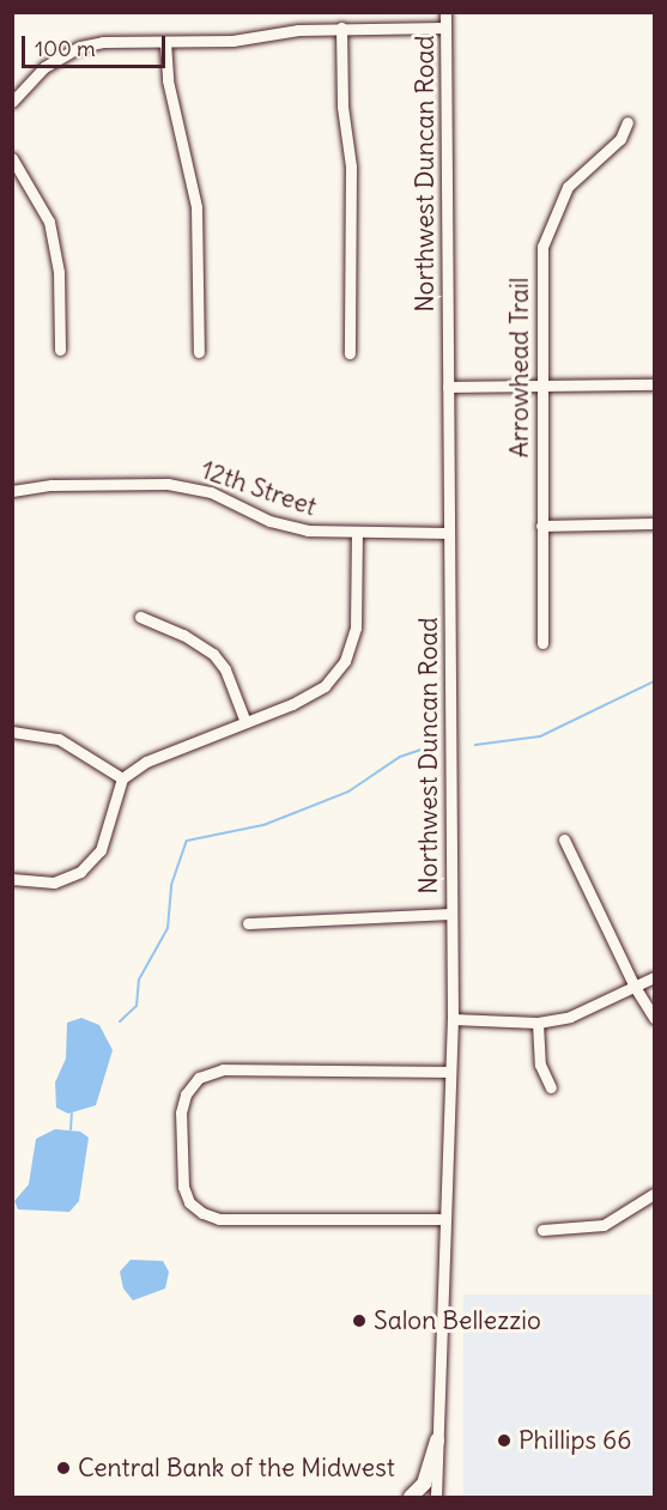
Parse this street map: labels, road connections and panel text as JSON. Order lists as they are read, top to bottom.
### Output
{
  "streets": {
    "street": ["Northwest Duncan Road", "Arrowhead Trail", "12th Street"]
  },
  "crossings": [
    ["Northwest Duncan Road", "12th Street"]
  ],
  "places": ["Salon Bellezzio", "Phillips 66", "Central Bank of the Midwest"],
  "scale_bar": "100 m"
}
